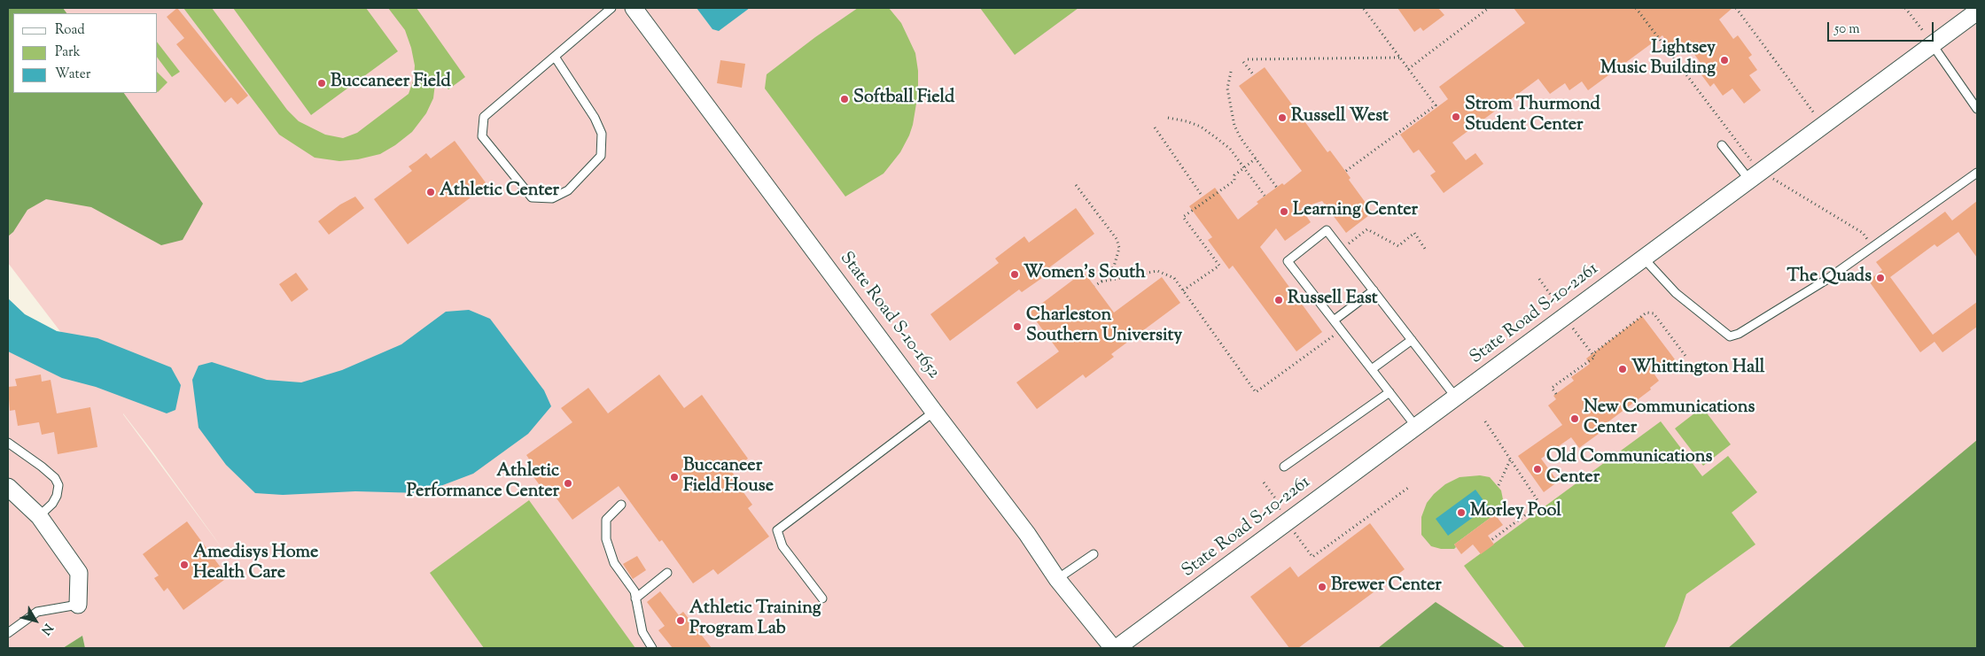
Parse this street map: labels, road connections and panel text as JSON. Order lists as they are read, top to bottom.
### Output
{
  "streets": {
    "street": ["State Road S-10-2261", "State Road S-10-1652"]
  },
  "places": [
    "Lightsey Music Building",
    "Buccaneer Field",
    "Softball Field",
    "Strom Thurmond Student Center",
    "Russell West",
    "Athletic Center",
    "Learning Center",
    "Women's South",
    "The Quads",
    "Russell East",
    "Charleston Southern University",
    "Whittington Hall",
    "New Communications Center",
    "Old Communications Center",
    "Buccaneer Field House",
    "Athletic Performance Center",
    "Morley Pool",
    "Amedisys Home Health Care",
    "Brewer Center",
    "Athletic Training Program Lab"
  ],
  "legend": ["Road", "Park", "Water"],
  "scale_bar": "50 m",
  "north": "bottom right"
}
